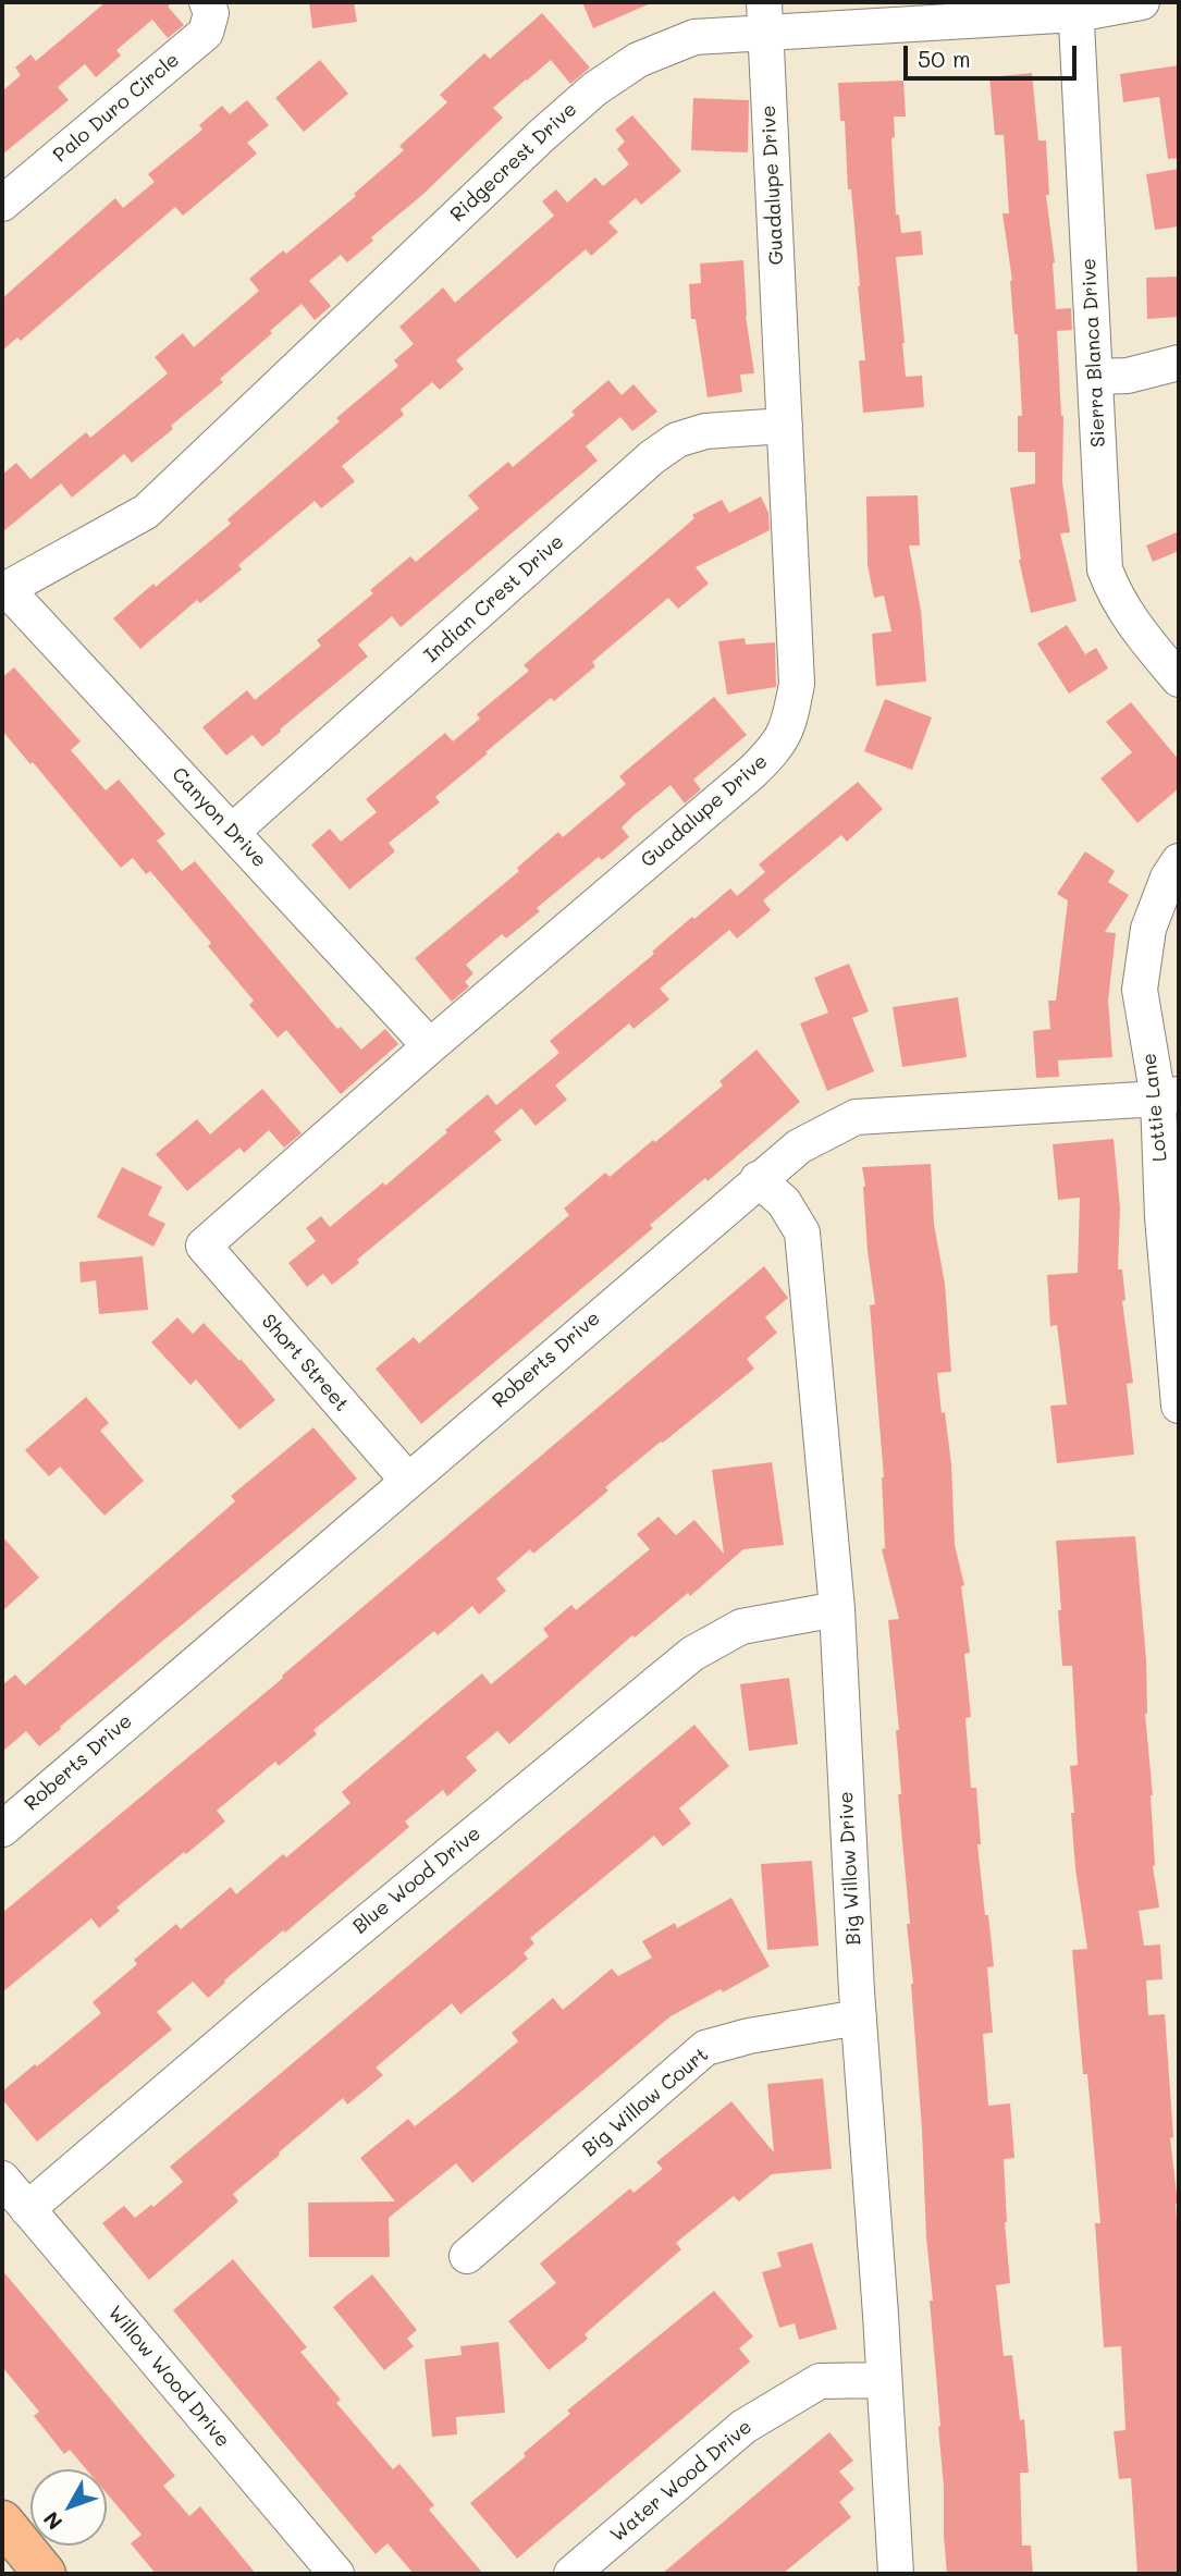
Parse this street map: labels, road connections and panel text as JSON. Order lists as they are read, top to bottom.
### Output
{
  "streets": {
    "street": [
      "Palo Duro Circle",
      "Ridgecrest Drive",
      "Guadalupe Drive",
      "Sierra Blanca Drive",
      "Indian Crest Drive",
      "Canyon Drive",
      "Lottie Lane",
      "Roberts Drive",
      "Short Street",
      "Big Willow Drive",
      "Blue Wood Drive",
      "Big Willow Court",
      "Willow Wood Drive",
      "Water Wood Drive"
    ]
  },
  "crossings": [
    ["Ridgecrest Drive", "Guadalupe Drive"],
    ["Ridgecrest Drive", "Sierra Blanca Drive"],
    ["Ridgecrest Drive", "Canyon Drive"],
    ["Guadalupe Drive", "Indian Crest Drive"],
    ["Guadalupe Drive", "Canyon Drive"],
    ["Guadalupe Drive", "Short Street"],
    ["Indian Crest Drive", "Canyon Drive"],
    ["Lottie Lane", "Roberts Drive"],
    ["Roberts Drive", "Short Street"],
    ["Roberts Drive", "Big Willow Drive"],
    ["Big Willow Drive", "Blue Wood Drive"],
    ["Big Willow Drive", "Big Willow Court"],
    ["Big Willow Drive", "Water Wood Drive"],
    ["Blue Wood Drive", "Willow Wood Drive"]
  ],
  "scale_bar": "50 m",
  "north": "bottom left"
}
